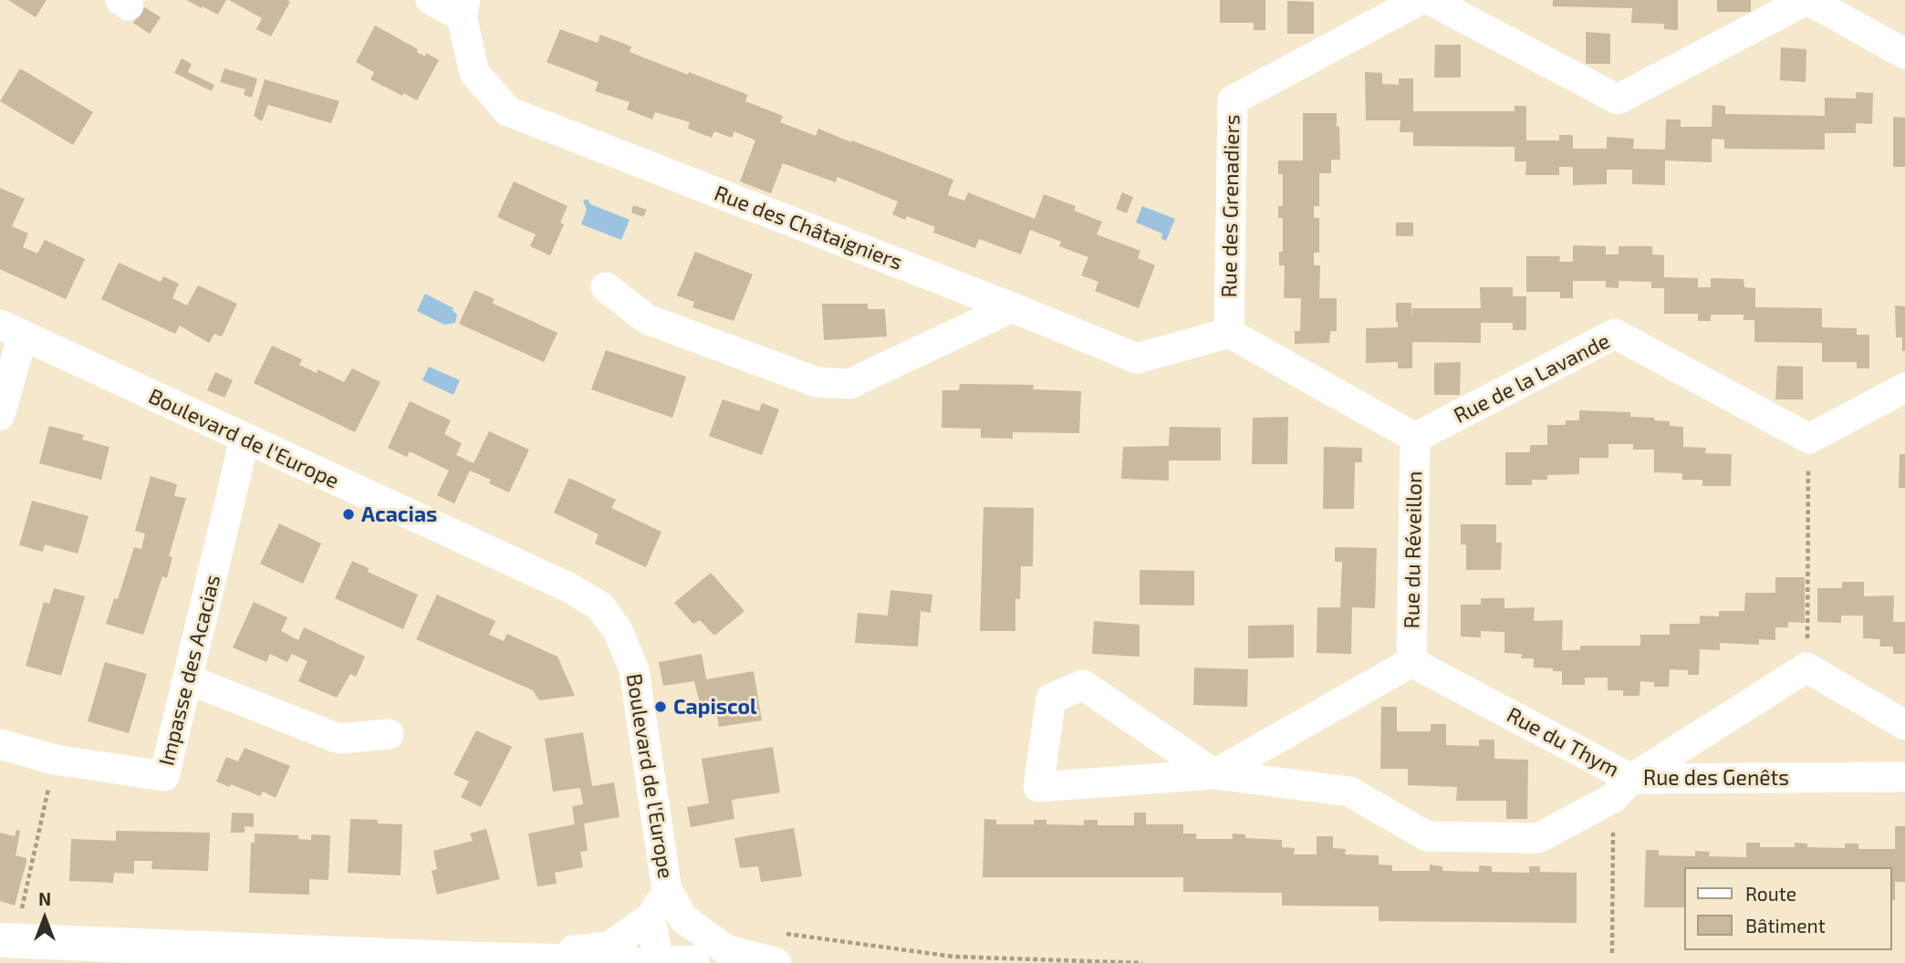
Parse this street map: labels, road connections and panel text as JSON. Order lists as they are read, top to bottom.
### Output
{
  "streets": {
    "street": [
      "Rue des Grenadiers",
      "Rue des Châtaigniers",
      "Rue de la Lavande",
      "Boulevard de l'Europe",
      "Rue du Réveillon",
      "Impasse des Acacias",
      "Rue du Thym",
      "Rue des Genêts"
    ]
  },
  "crossings": [
    ["Rue des Grenadiers", "Rue des Châtaigniers"],
    ["Rue de la Lavande", "Rue du Réveillon"],
    ["Boulevard de l'Europe", "Impasse des Acacias"],
    ["Rue du Réveillon", "Rue du Thym"],
    ["Rue du Thym", "Rue des Genêts"]
  ],
  "places": ["Acacias", "Capiscol"],
  "legend": ["Route", "Bâtiment"],
  "north": "top"
}
